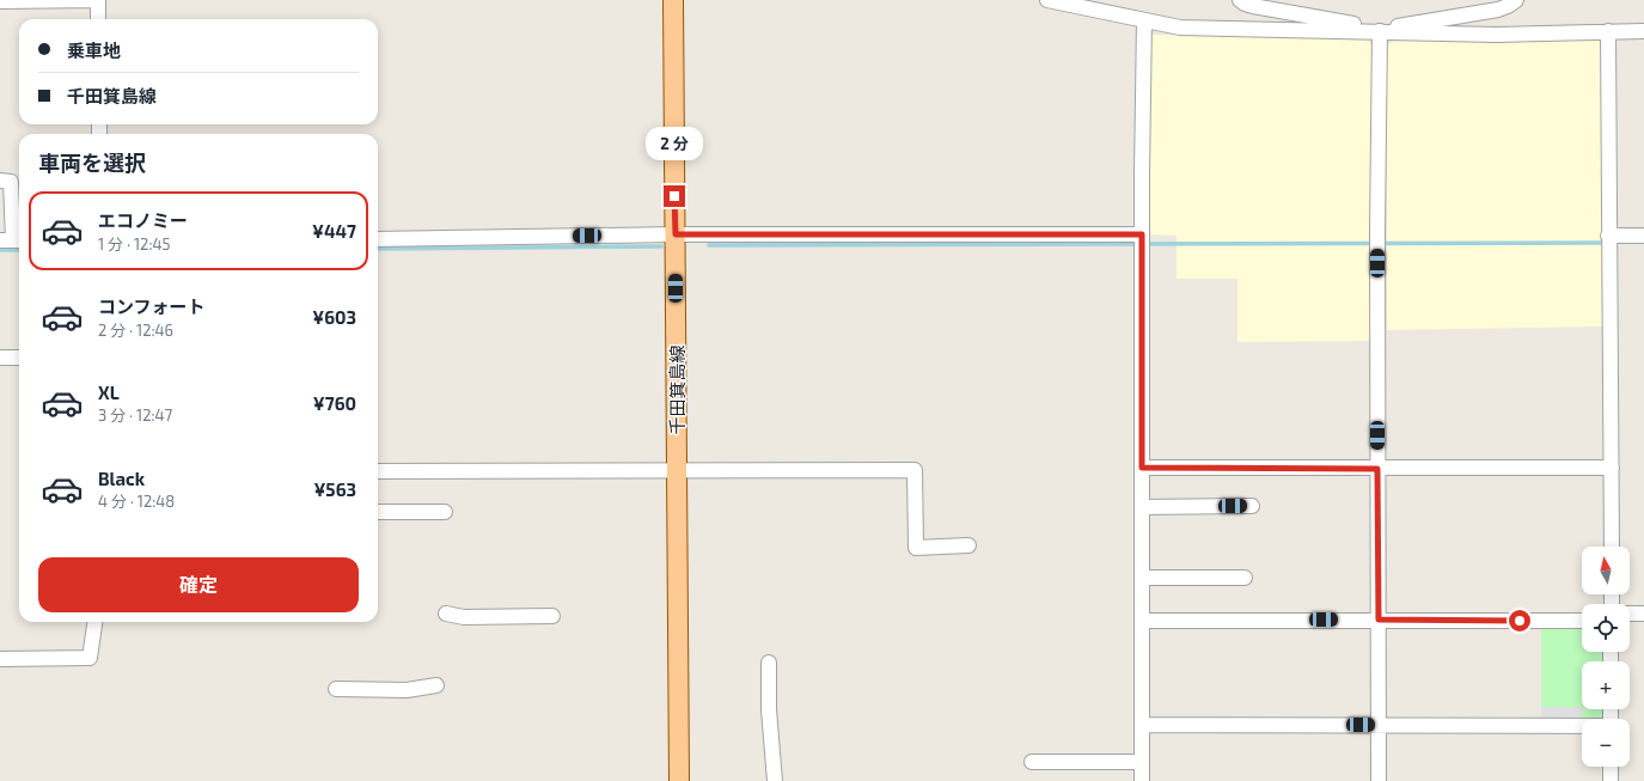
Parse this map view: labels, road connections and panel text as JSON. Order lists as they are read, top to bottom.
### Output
{
  "streets": {
    "main road": ["千田箕島線"]
  },
  "north": "top",
  "page": {
    "banner": ["乗車地", "千田箕島線"],
    "bubble": "2 分",
    "heading": "車両を選択",
    "list": [
      {
        "name": "エコノミー",
        "note": "1 分 · 12:45",
        "value": "¥447"
      },
      {
        "name": "コンフォート",
        "note": "2 分 · 12:46",
        "value": "¥603"
      },
      {
        "name": "XL",
        "note": "3 分 · 12:47",
        "value": "¥760"
      },
      {
        "name": "Black",
        "note": "4 分 · 12:48",
        "value": "¥563"
      }
    ],
    "map_buttons": ["+", "−"],
    "buttons": "確定"
  }
}
